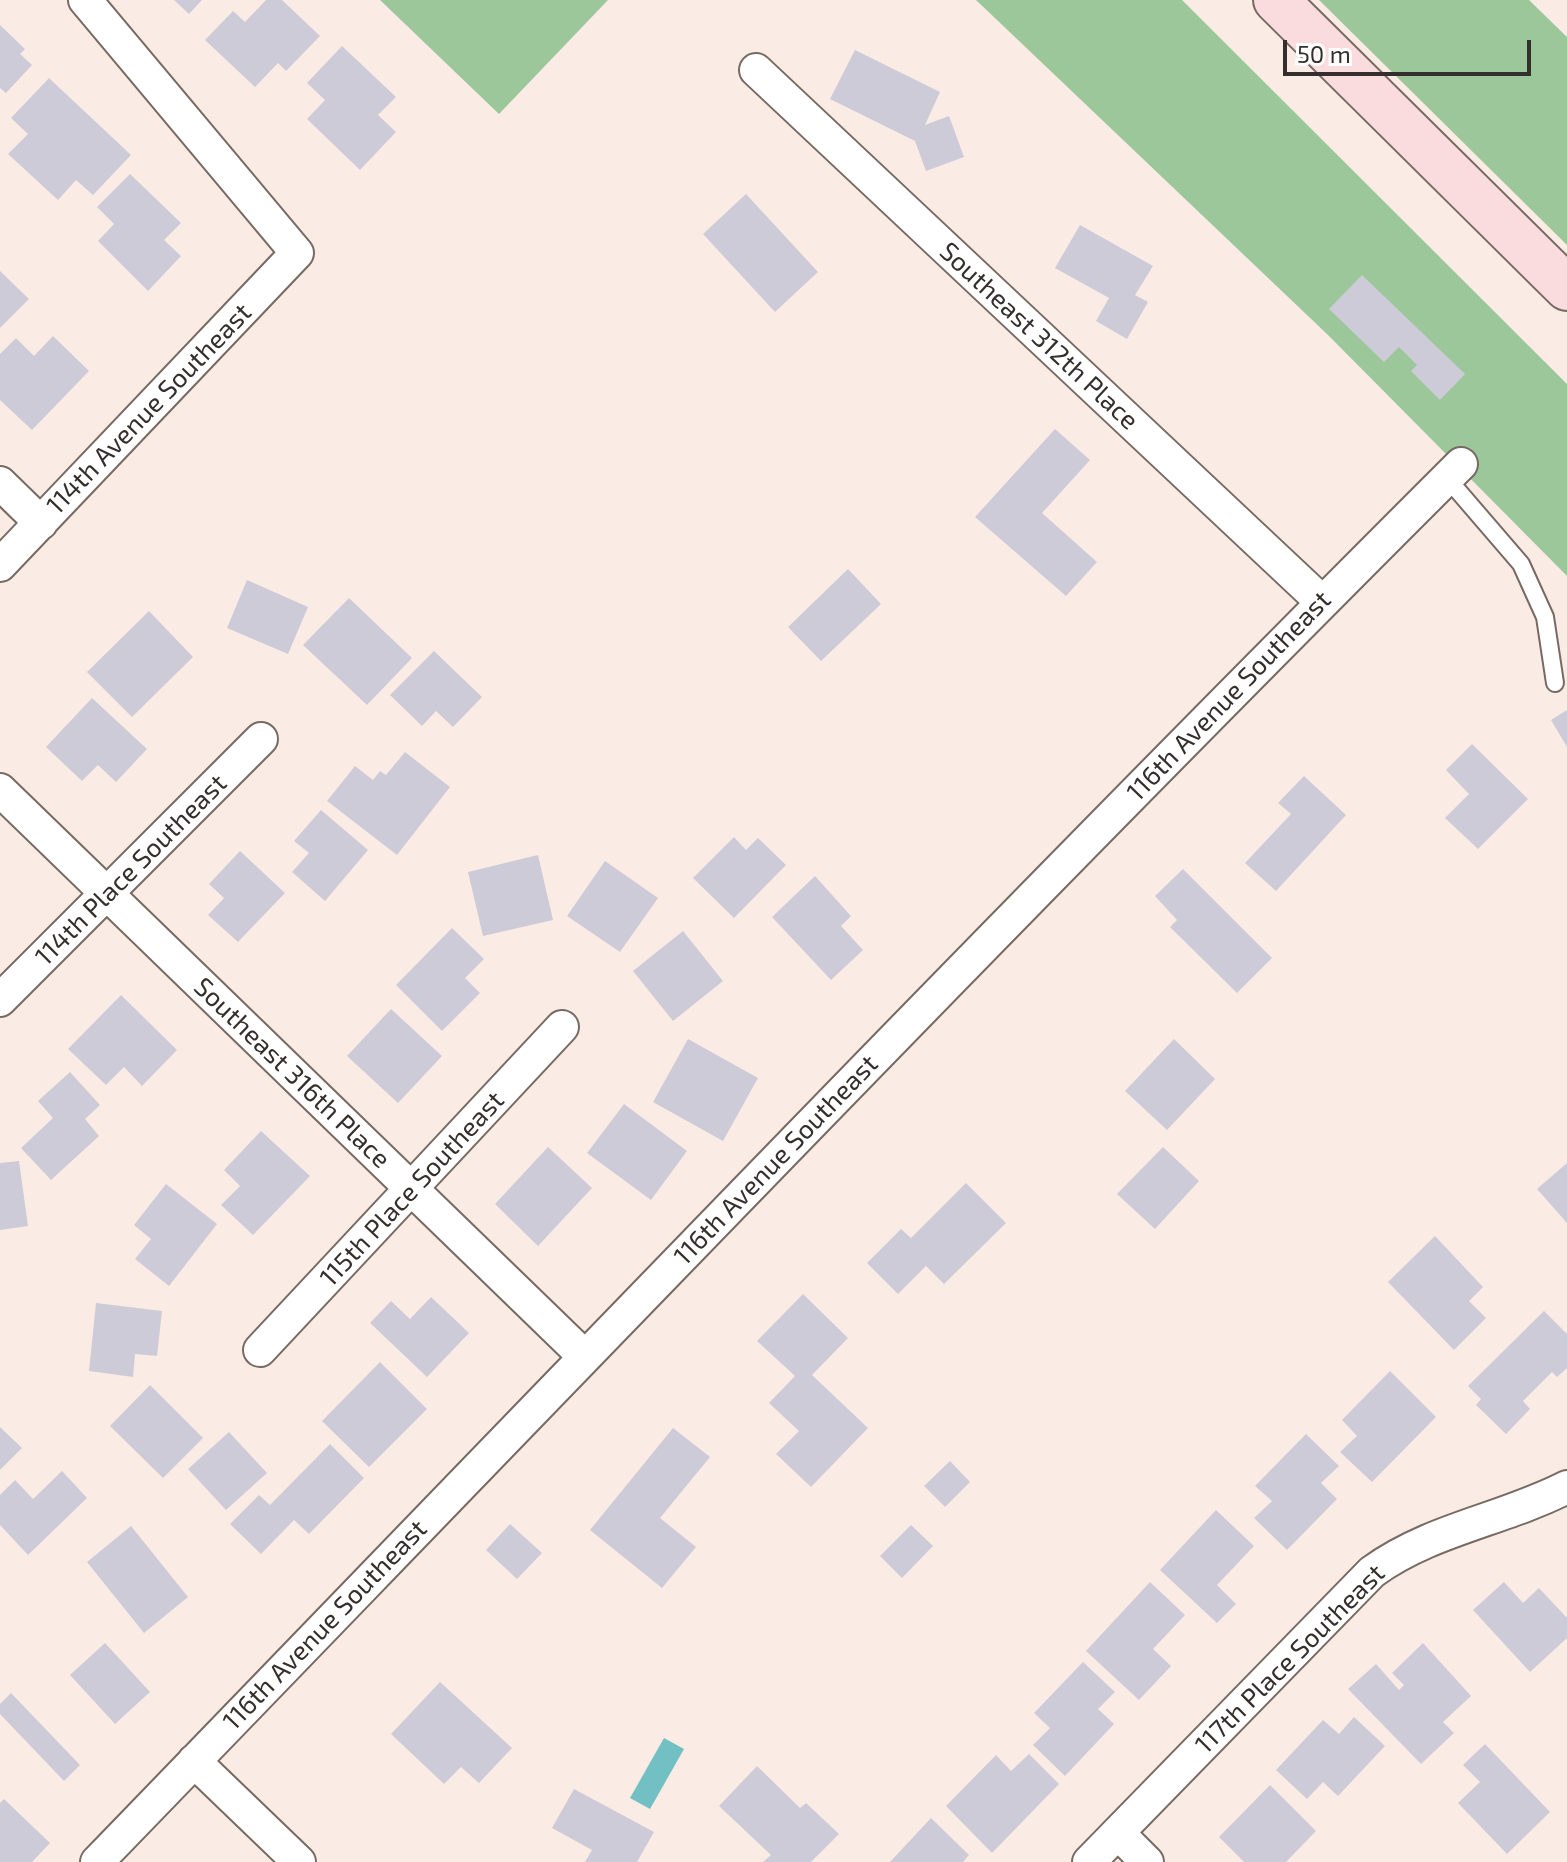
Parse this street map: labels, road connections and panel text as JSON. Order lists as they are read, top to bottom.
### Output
{
  "streets": {
    "street": [
      "Southeast 312th Place",
      "114th Avenue Southeast",
      "116th Avenue Southeast",
      "114th Place Southeast",
      "Southeast 316th Place",
      "115th Place Southeast",
      "117th Place Southeast"
    ]
  },
  "crossings": [
    ["Southeast 312th Place", "116th Avenue Southeast"],
    ["116th Avenue Southeast", "Southeast 316th Place"],
    ["114th Place Southeast", "Southeast 316th Place"],
    ["Southeast 316th Place", "115th Place Southeast"]
  ],
  "scale_bar": "50 m"
}
